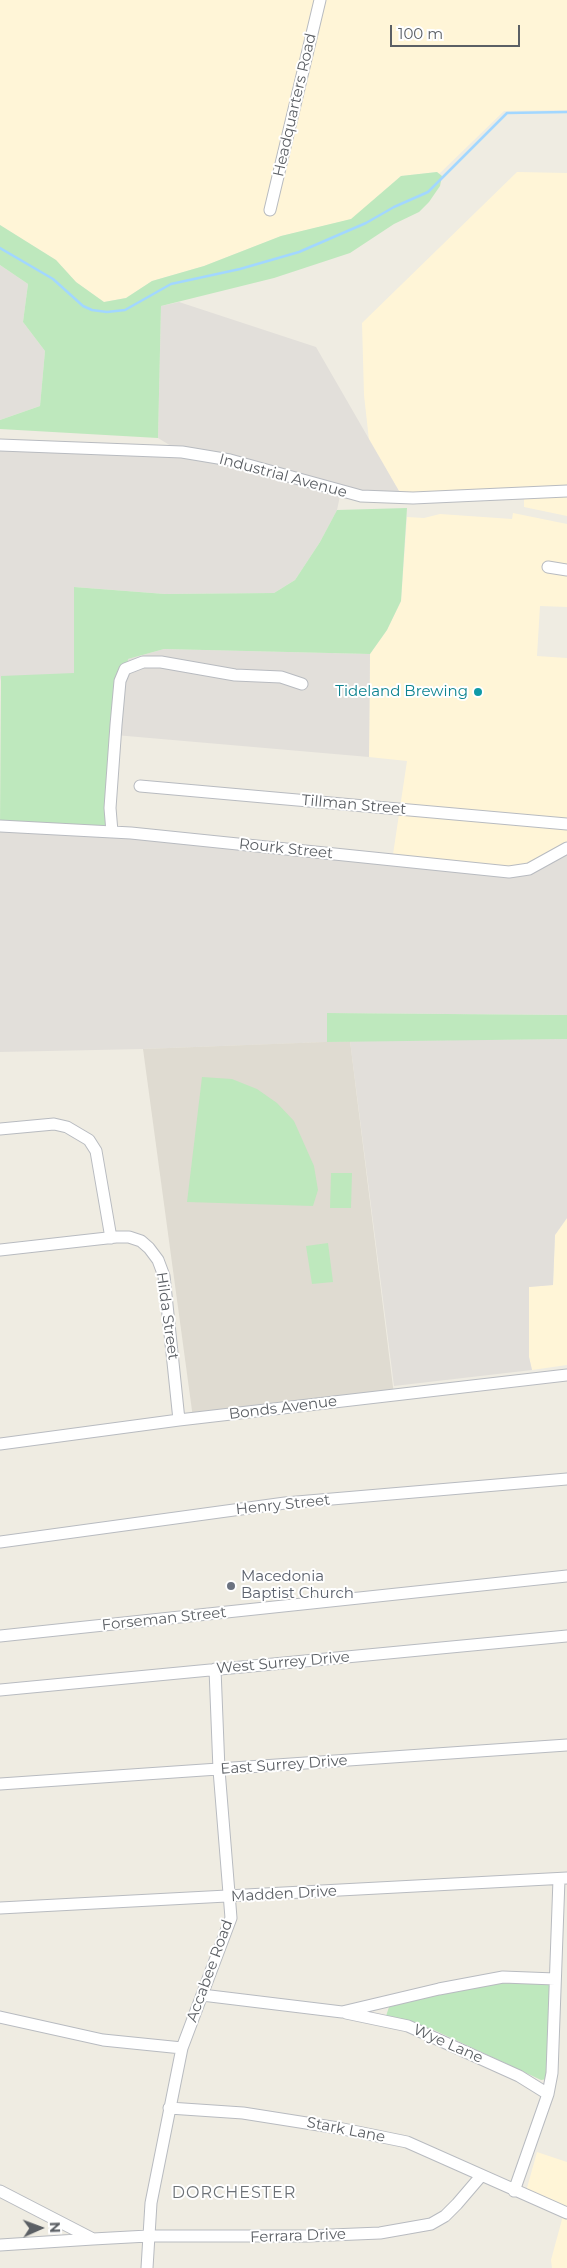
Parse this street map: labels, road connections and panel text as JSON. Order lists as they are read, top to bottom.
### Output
{
  "streets": {
    "street": [
      "Headquarters Road",
      "Industrial Avenue",
      "Tillman Street",
      "Rourk Street",
      "Hilda Street",
      "Bonds Avenue",
      "Henry Street",
      "Forseman Street",
      "West Surrey Drive",
      "East Surrey Drive",
      "Madden Drive",
      "Accabee Road",
      "Wye Lane",
      "Stark Lane",
      "Ferrara Drive"
    ]
  },
  "crossings": [
    ["Hilda Street", "Bonds Avenue"],
    ["West Surrey Drive", "Accabee Road"],
    ["East Surrey Drive", "Accabee Road"],
    ["Madden Drive", "Accabee Road"],
    ["Accabee Road", "Wye Lane"],
    ["Accabee Road", "Stark Lane"],
    ["Accabee Road", "Ferrara Drive"],
    ["Stark Lane", "Ferrara Drive"]
  ],
  "districts": ["DORCHESTER"],
  "places": ["Tideland Brewing", "Macedonia Baptist Church"],
  "scale_bar": "100 m",
  "north": "right"
}
